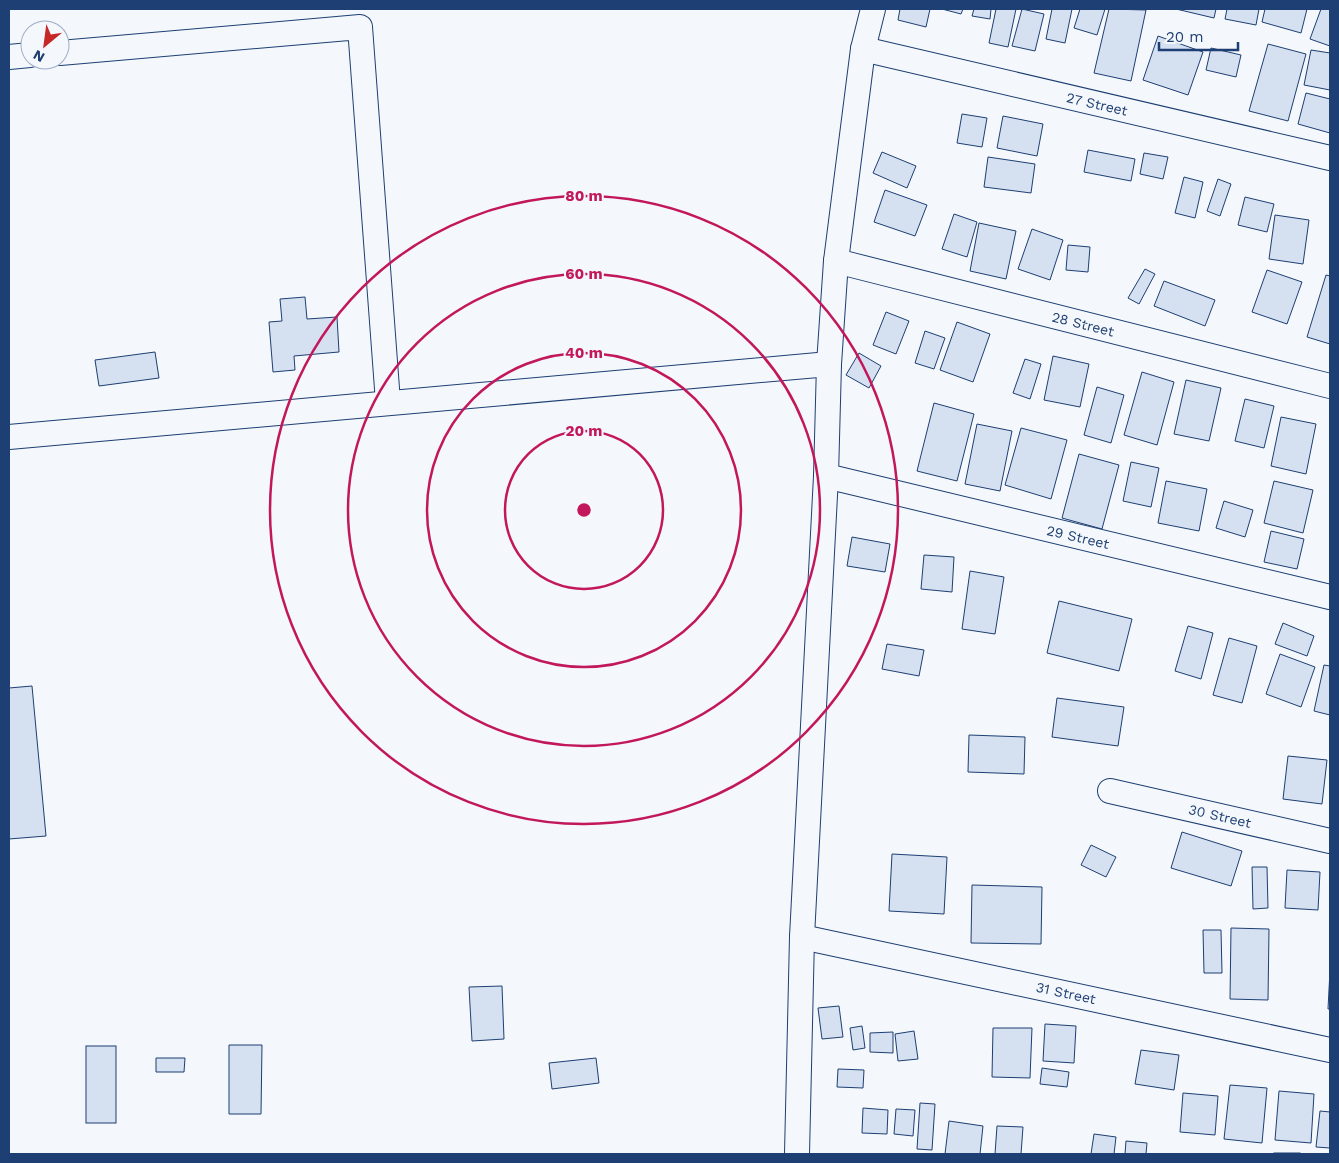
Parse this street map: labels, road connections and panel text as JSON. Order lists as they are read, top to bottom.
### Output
{
  "streets": {
    "street": [
      "27 Street",
      "28 Street",
      "29 Street",
      "30 Street",
      "31 Street"
    ]
  },
  "scale_bar": "20 m",
  "north": "bottom left",
  "rings": [
    "80 m",
    "60 m",
    "40 m",
    "20 m"
  ]
}
